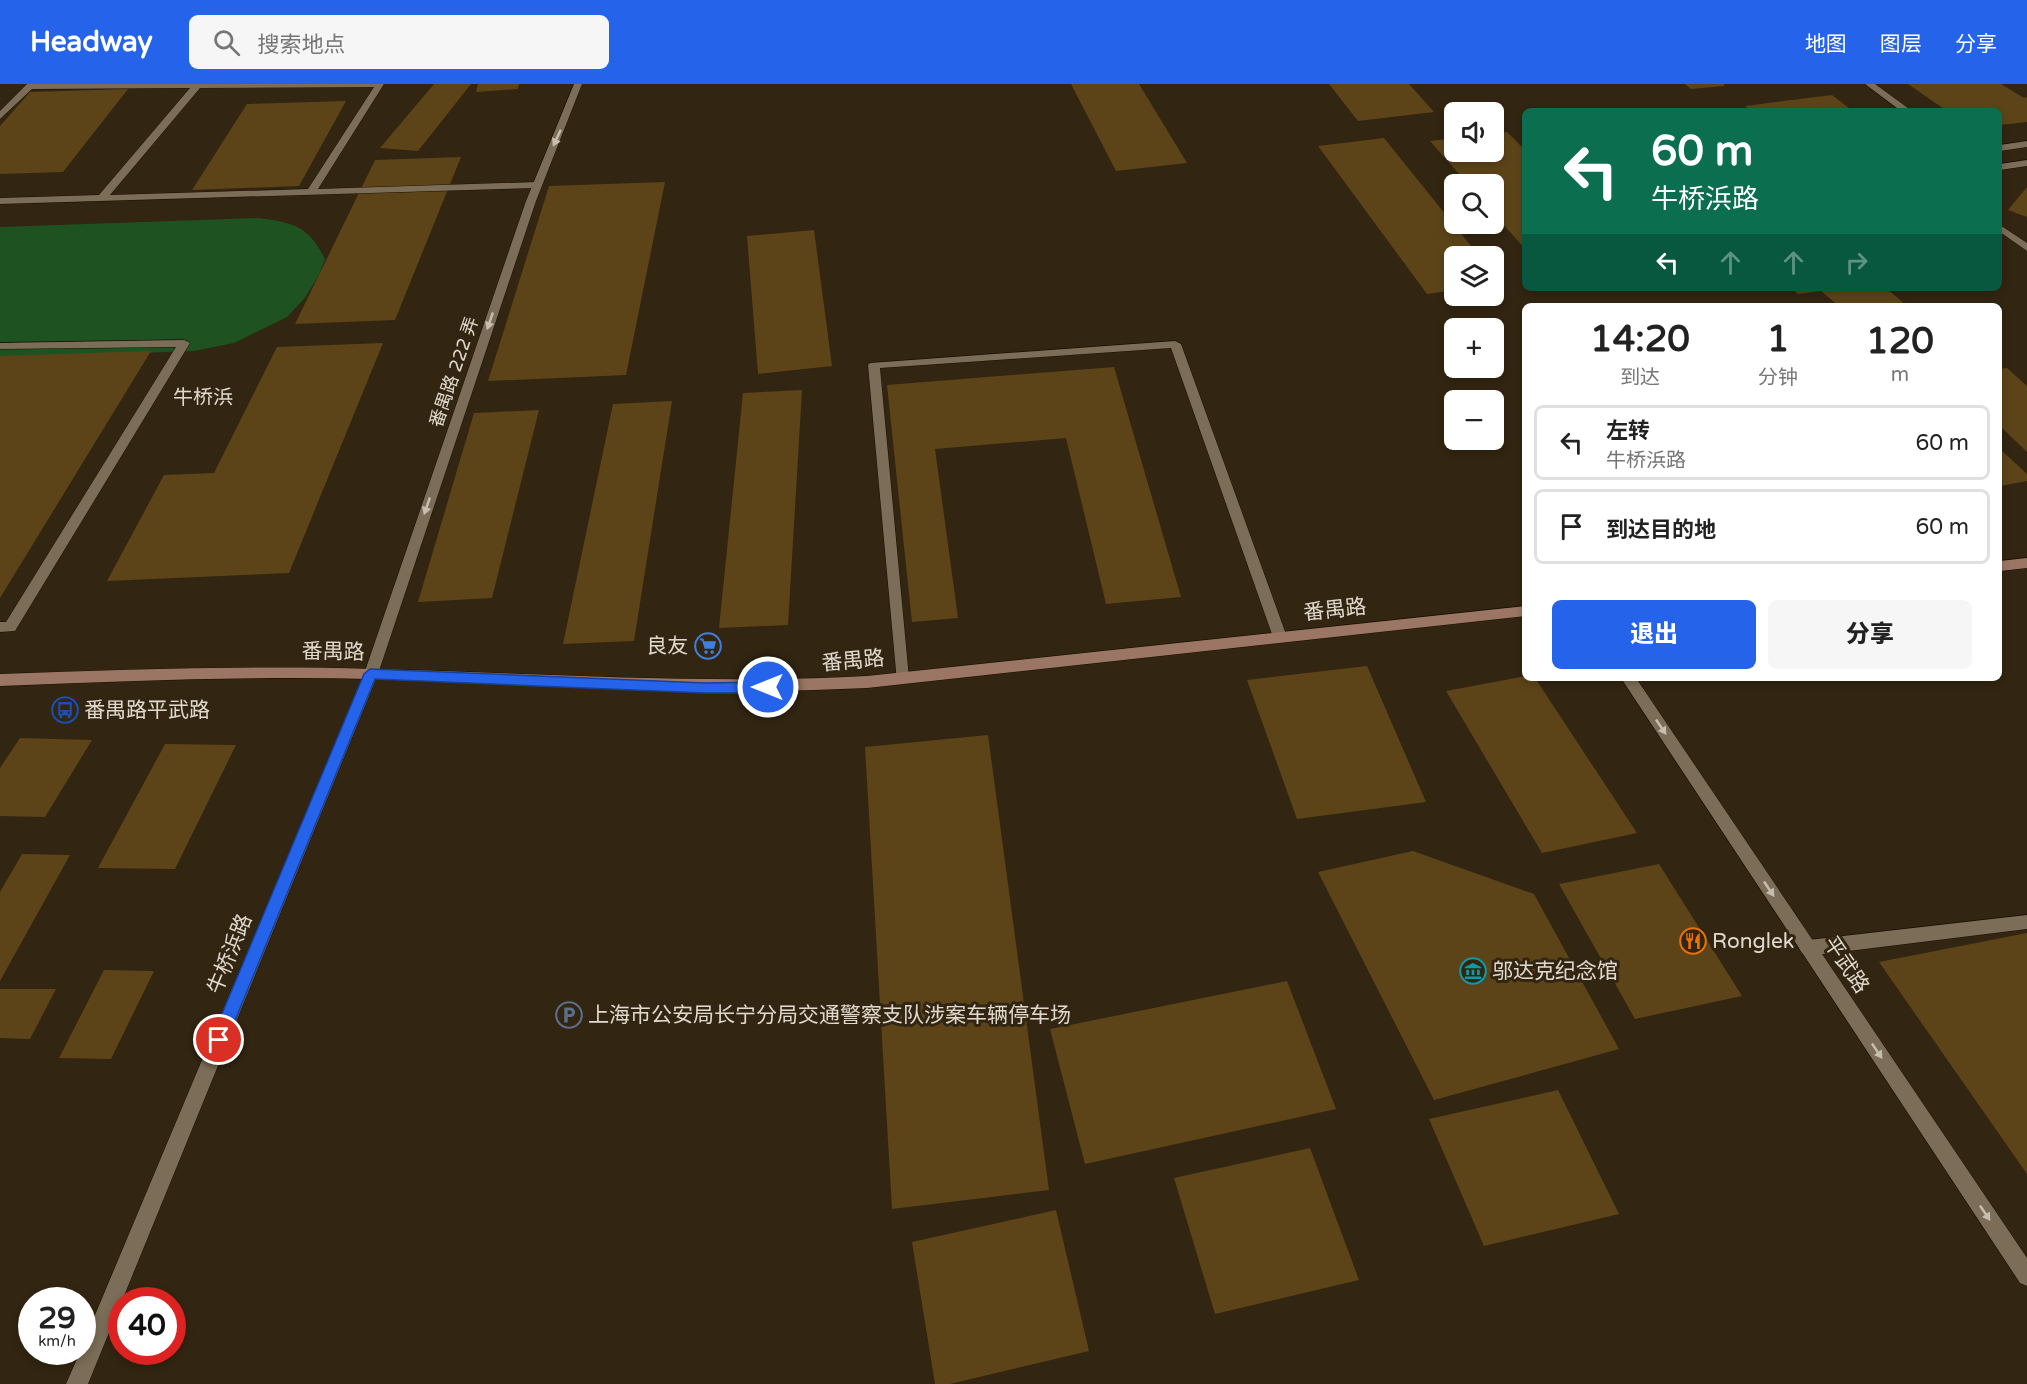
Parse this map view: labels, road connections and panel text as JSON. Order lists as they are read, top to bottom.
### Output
{
  "streets": {
    "street": [
      "番禺路 222 弄",
      "番禺路",
      "牛桥浜路",
      "平武路"
    ]
  },
  "crossings": [
    ["番禺路 222 弄", "番禺路"],
    ["番禺路 222 弄", "牛桥浜路"],
    ["番禺路", "牛桥浜路"]
  ],
  "one_way": ["番禺路 222 弄", "平武路"],
  "districts": ["牛桥浜"],
  "places": {
    "supermarket": ["良友"],
    "bus stop": ["番禺路平武路"],
    "restaurant": ["Ronglek"],
    "museum": ["邬达克纪念馆"],
    "parking": ["上海市公安局长宁分局交通警察支队涉案车辆停车场"]
  },
  "page": {
    "header": "Headway",
    "search": "搜索地点",
    "nav": ["地图", "图层", "分享"],
    "map_buttons": ["+", "−"],
    "turn": ["60 m", "牛桥浜路"],
    "eta": [
      "14:20",
      "到达",
      "1",
      "分钟",
      "120",
      "m"
    ],
    "list": [
      {
        "name": "左转",
        "note": "牛桥浜路",
        "value": "60 m"
      },
      {
        "name": "到达目的地",
        "value": "60 m"
      }
    ],
    "buttons": ["退出", "分享"],
    "speed": "29 km/h",
    "limit": "40"
  }
}
